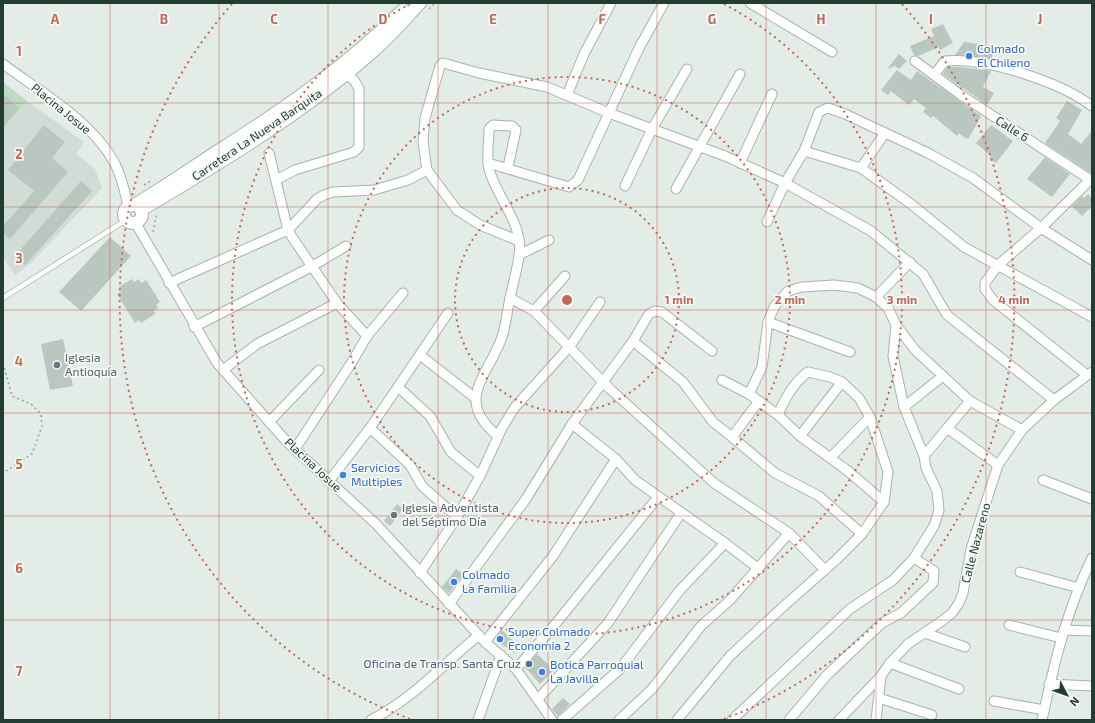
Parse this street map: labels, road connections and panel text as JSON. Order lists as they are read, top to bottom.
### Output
{
  "streets": {
    "street": [
      "Placina Josue",
      "Calle 6",
      "Carretera La Nueva Barquita",
      "Calle Nazareno"
    ]
  },
  "crossings": [
    ["Placina Josue", "Carretera La Nueva Barquita"]
  ],
  "places": [
    "Colmado El Chileno",
    "Iglesia Antioquía",
    "Servicios Multiples",
    "Iglesia Adventista del Séptimo Día",
    "Colmado La Familia",
    "Super Colmado Economia 2",
    "Oficina de Transp. Santa Cruz",
    "Botica Parroquial La Javilla"
  ],
  "north": "bottom right",
  "grid": {
    "columns": [
      "A",
      "B",
      "C",
      "D",
      "E",
      "F",
      "G",
      "H",
      "I",
      "J"
    ],
    "rows": [
      "1",
      "2",
      "3",
      "4",
      "5",
      "6",
      "7"
    ]
  },
  "rings": [
    "1 min",
    "2 min",
    "3 min",
    "4 min"
  ]
}
